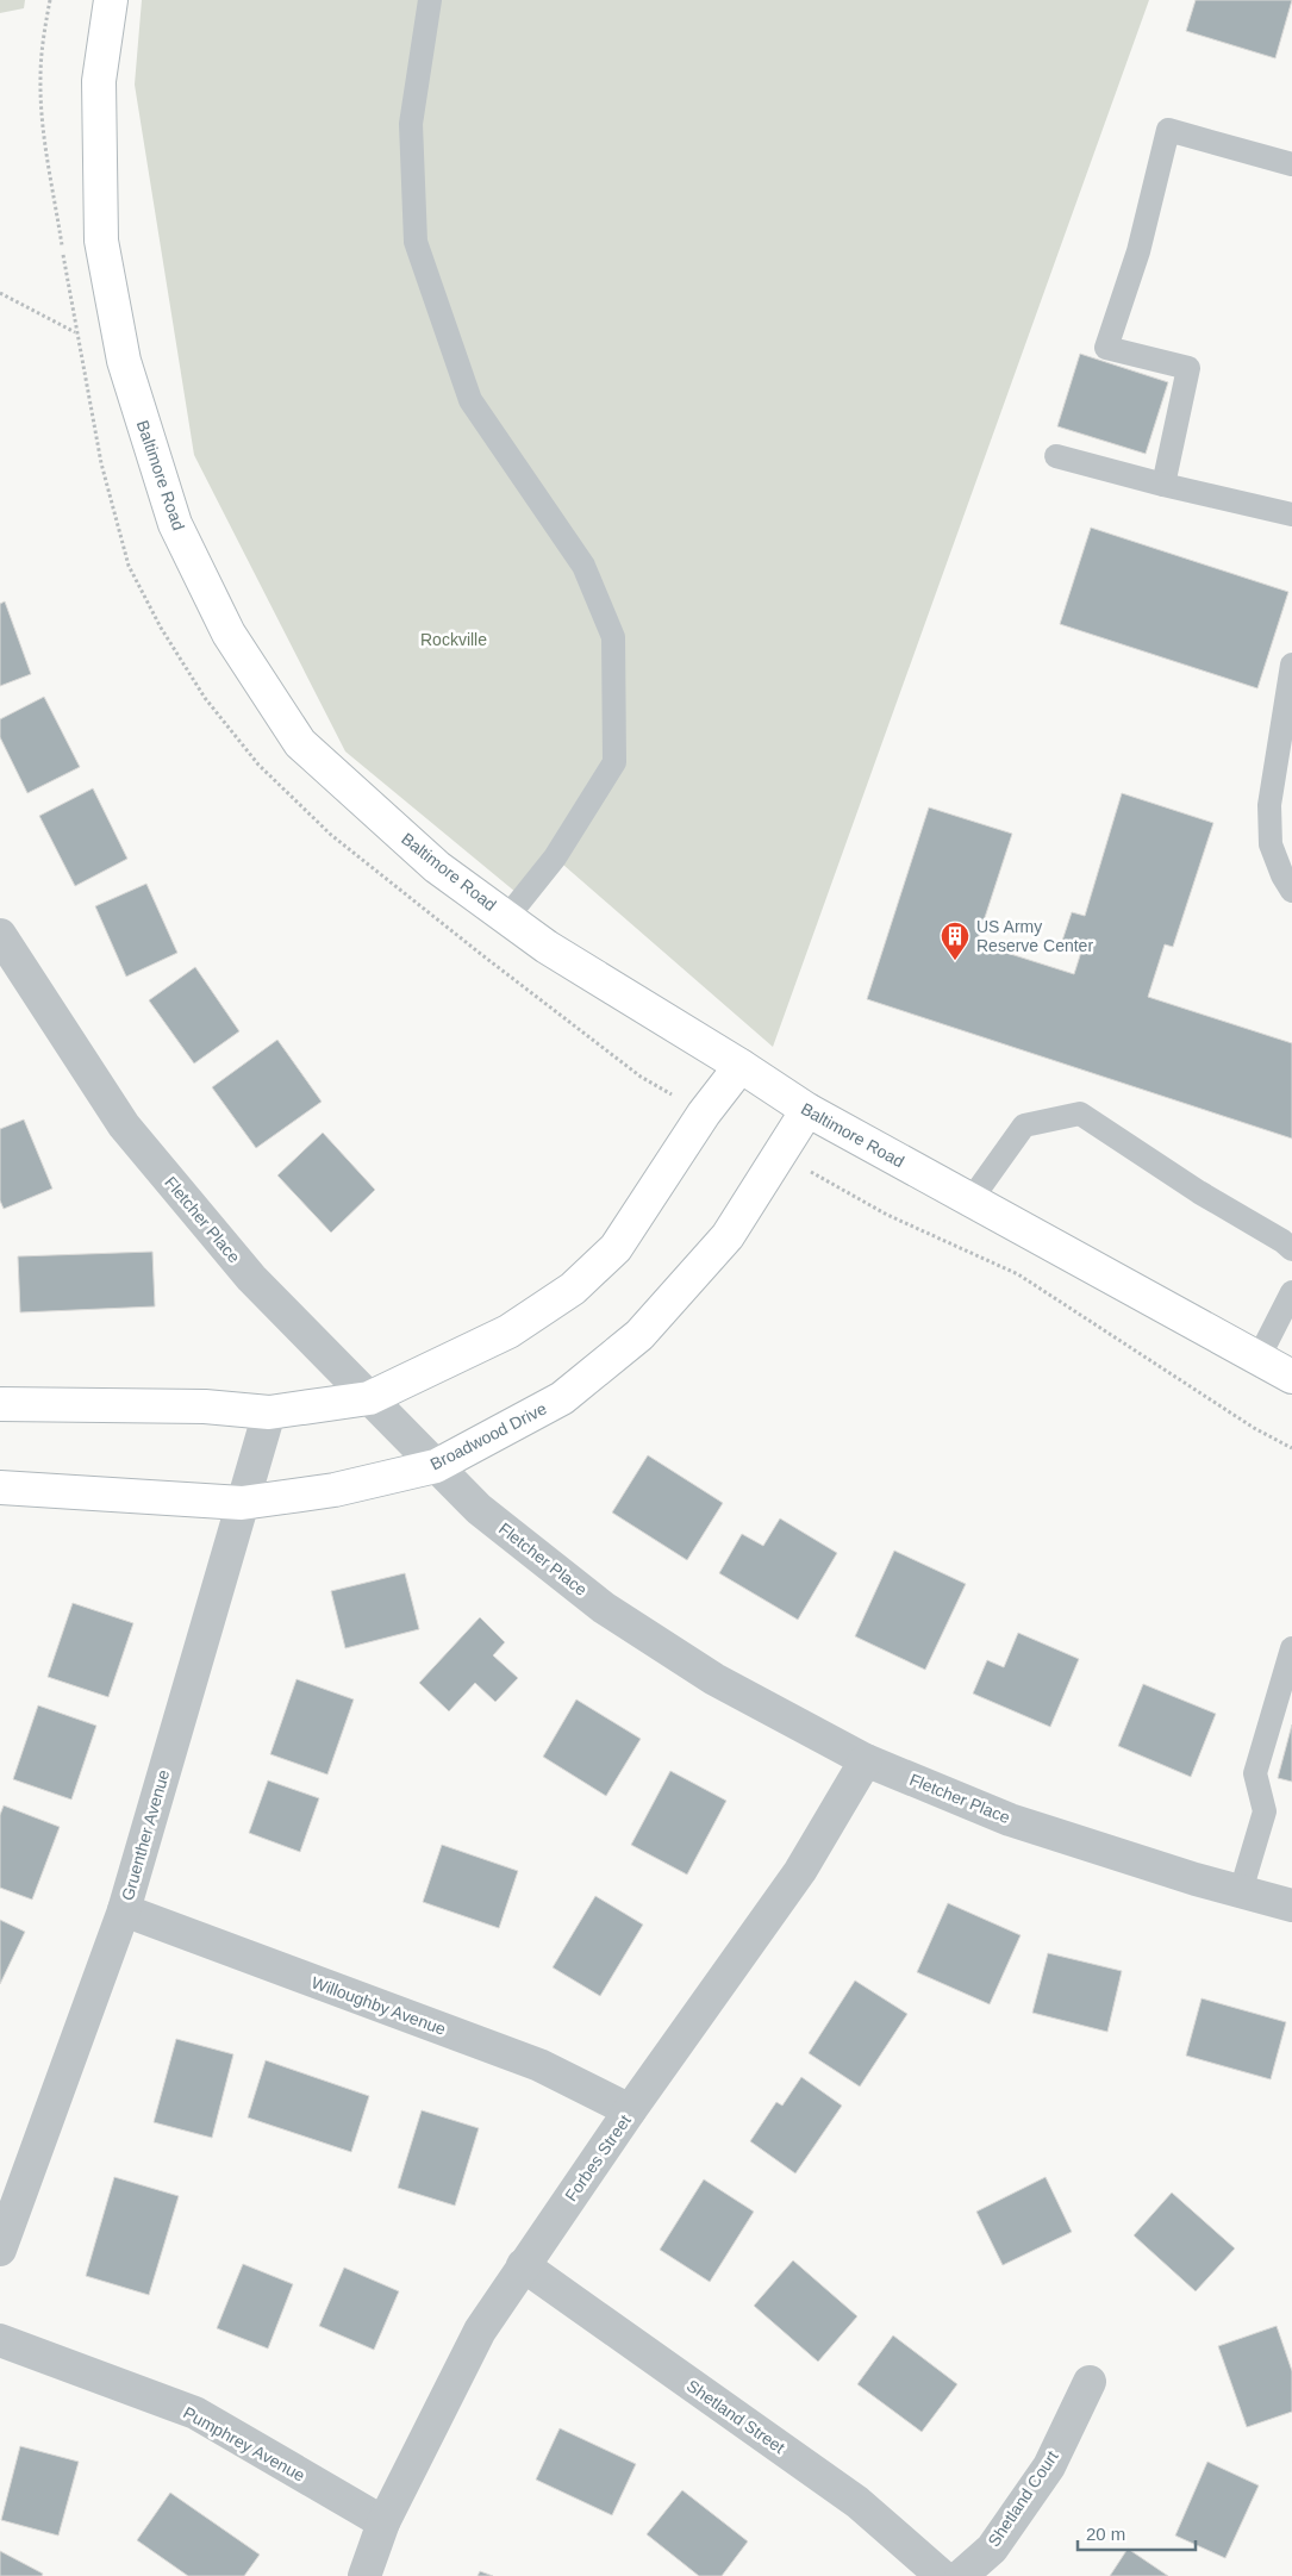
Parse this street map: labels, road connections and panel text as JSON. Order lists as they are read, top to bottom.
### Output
{
  "streets": {
    "street": [
      "Baltimore Road",
      "Fletcher Place",
      "Broadwood Drive",
      "Gruenther Avenue",
      "Willoughby Avenue",
      "Forbes Street",
      "Shetland Street",
      "Pumphrey Avenue",
      "Shetland Court"
    ]
  },
  "crossings": [
    ["Baltimore Road", "Broadwood Drive"],
    ["Fletcher Place", "Broadwood Drive"],
    ["Fletcher Place", "Forbes Street"],
    ["Broadwood Drive", "Gruenther Avenue"],
    ["Gruenther Avenue", "Willoughby Avenue"],
    ["Willoughby Avenue", "Forbes Street"],
    ["Forbes Street", "Shetland Street"],
    ["Forbes Street", "Pumphrey Avenue"]
  ],
  "parks": ["Rockville"],
  "places": {
    "building": ["US Army Reserve Center"]
  },
  "scale_bar": "20 m"
}
